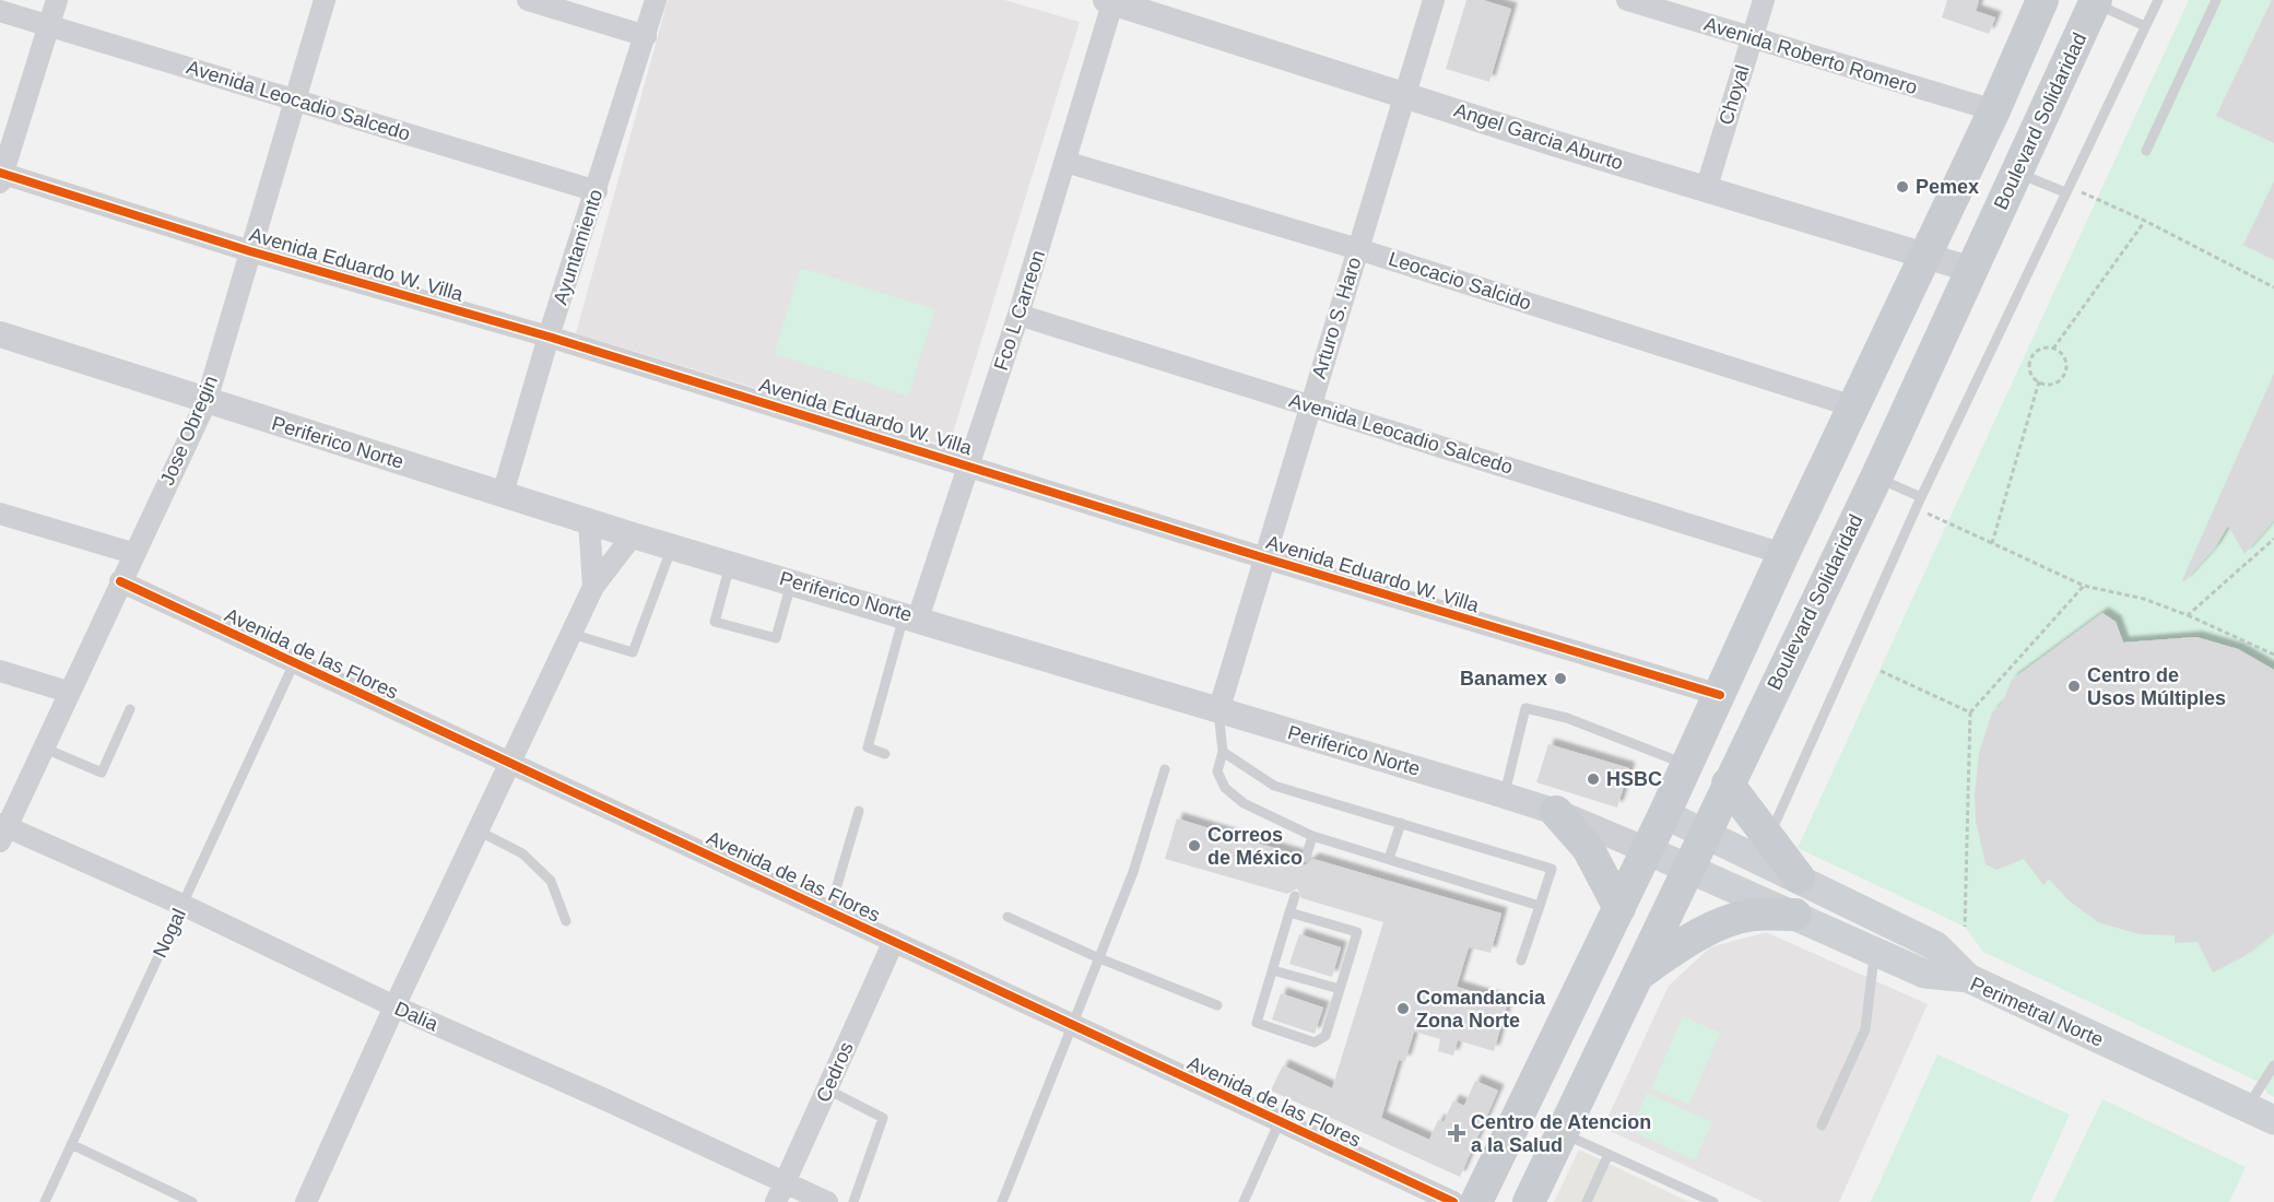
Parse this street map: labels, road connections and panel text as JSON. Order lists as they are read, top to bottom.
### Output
{
  "streets": {
    "main road": ["Boulevard Solidaridad", "Periferico Norte", "Perimetral Norte"],
    "street": [
      "Avenida Roberto Romero",
      "Choyal",
      "Avenida Leocadio Salcedo",
      "Angel Garcia Aburto",
      "Ayuntamiento",
      "Avenida Eduardo W. Villa",
      "Leocacio Salcido",
      "Fco L Carreon",
      "Arturo S. Haro",
      "Jose Obregin",
      "Avenida de las Flores",
      "Dalia",
      "Cedros"
    ],
    "lane": ["Nogal"]
  },
  "crossings": [
    ["Avenida Roberto Romero", "Choyal"],
    ["Choyal", "Angel Garcia Aburto"],
    ["Avenida Leocadio Salcedo", "Ayuntamiento"],
    ["Avenida Leocadio Salcedo", "Fco L Carreon"],
    ["Avenida Leocadio Salcedo", "Arturo S. Haro"],
    ["Avenida Leocadio Salcedo", "Jose Obregin"],
    ["Boulevard Solidaridad", "Angel Garcia Aburto"],
    ["Boulevard Solidaridad", "Periferico Norte"],
    ["Boulevard Solidaridad", "Perimetral Norte"],
    ["Angel Garcia Aburto", "Fco L Carreon"],
    ["Angel Garcia Aburto", "Arturo S. Haro"],
    ["Ayuntamiento", "Avenida Eduardo W. Villa"],
    ["Ayuntamiento", "Periferico Norte"],
    ["Avenida Eduardo W. Villa", "Fco L Carreon"],
    ["Avenida Eduardo W. Villa", "Arturo S. Haro"],
    ["Avenida Eduardo W. Villa", "Jose Obregin"],
    ["Leocacio Salcido", "Fco L Carreon"],
    ["Leocacio Salcido", "Arturo S. Haro"],
    ["Fco L Carreon", "Periferico Norte"],
    ["Arturo S. Haro", "Periferico Norte"],
    ["Jose Obregin", "Periferico Norte"],
    ["Jose Obregin", "Avenida de las Flores"],
    ["Jose Obregin", "Dalia"],
    ["Periferico Norte", "Perimetral Norte"],
    ["Avenida de las Flores", "Nogal"],
    ["Avenida de las Flores", "Cedros"],
    ["Nogal", "Dalia"],
    ["Dalia", "Cedros"]
  ],
  "places": {
    "other": [
      "Pemex",
      "Banamex",
      "Centro de Usos Múltiples",
      "HSBC",
      "Correos de México",
      "Comandancia Zona Norte"
    ],
    "health": ["Centro de Atencion a la Salud"]
  }
}
